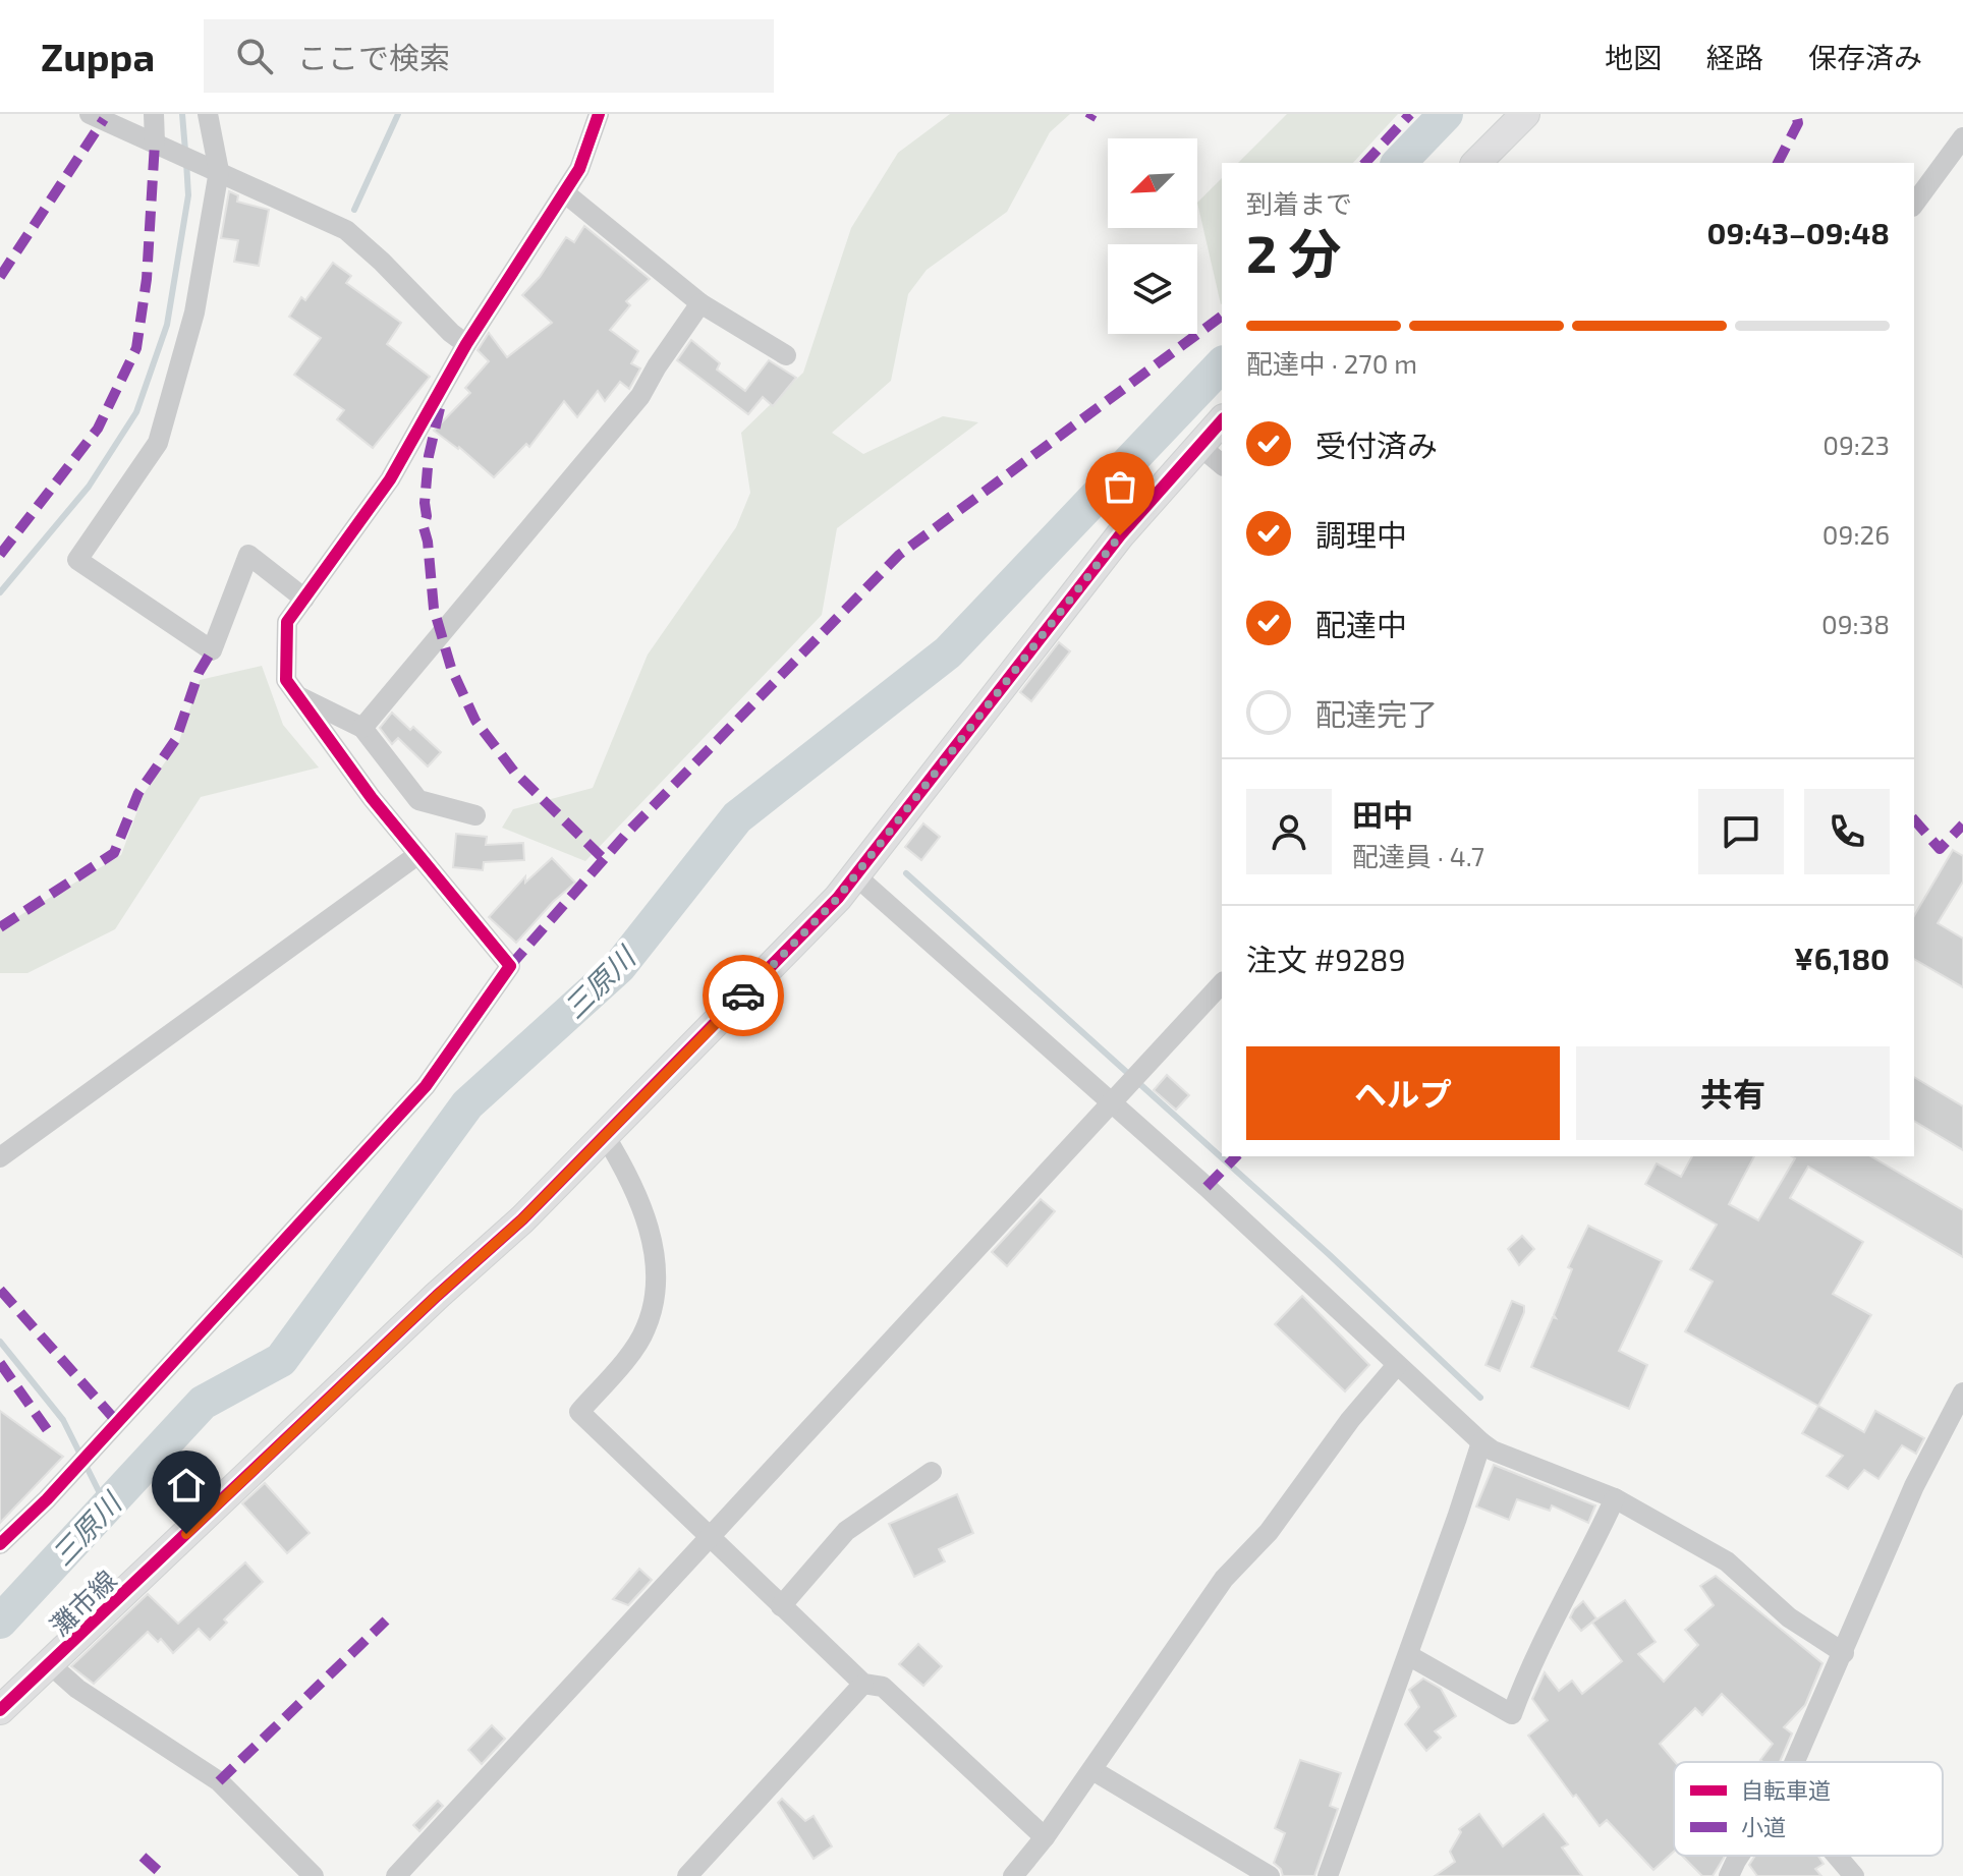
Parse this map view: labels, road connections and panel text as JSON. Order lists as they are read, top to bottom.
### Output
{
  "streets": {
    "main road": ["灘市線"]
  },
  "water": ["三原川"],
  "legend": ["自転車道", "小道"],
  "north": "bottom left",
  "page": {
    "header": "Zuppa",
    "search": "ここで検索",
    "nav": ["地図", "経路", "保存済み"],
    "heading": ["2 分", "到着まで", "09:43–09:48"],
    "panel": [
      "田中",
      "配達員 · 4.7",
      "注文 #9289",
      "¥6,180"
    ],
    "bar": "配達中 · 270 m",
    "list": [
      ["受付済み", "09:23"],
      ["調理中", "09:26"],
      ["配達中", "09:38"],
      "配達完了"
    ],
    "buttons": ["ヘルプ", "共有"]
  }
}
